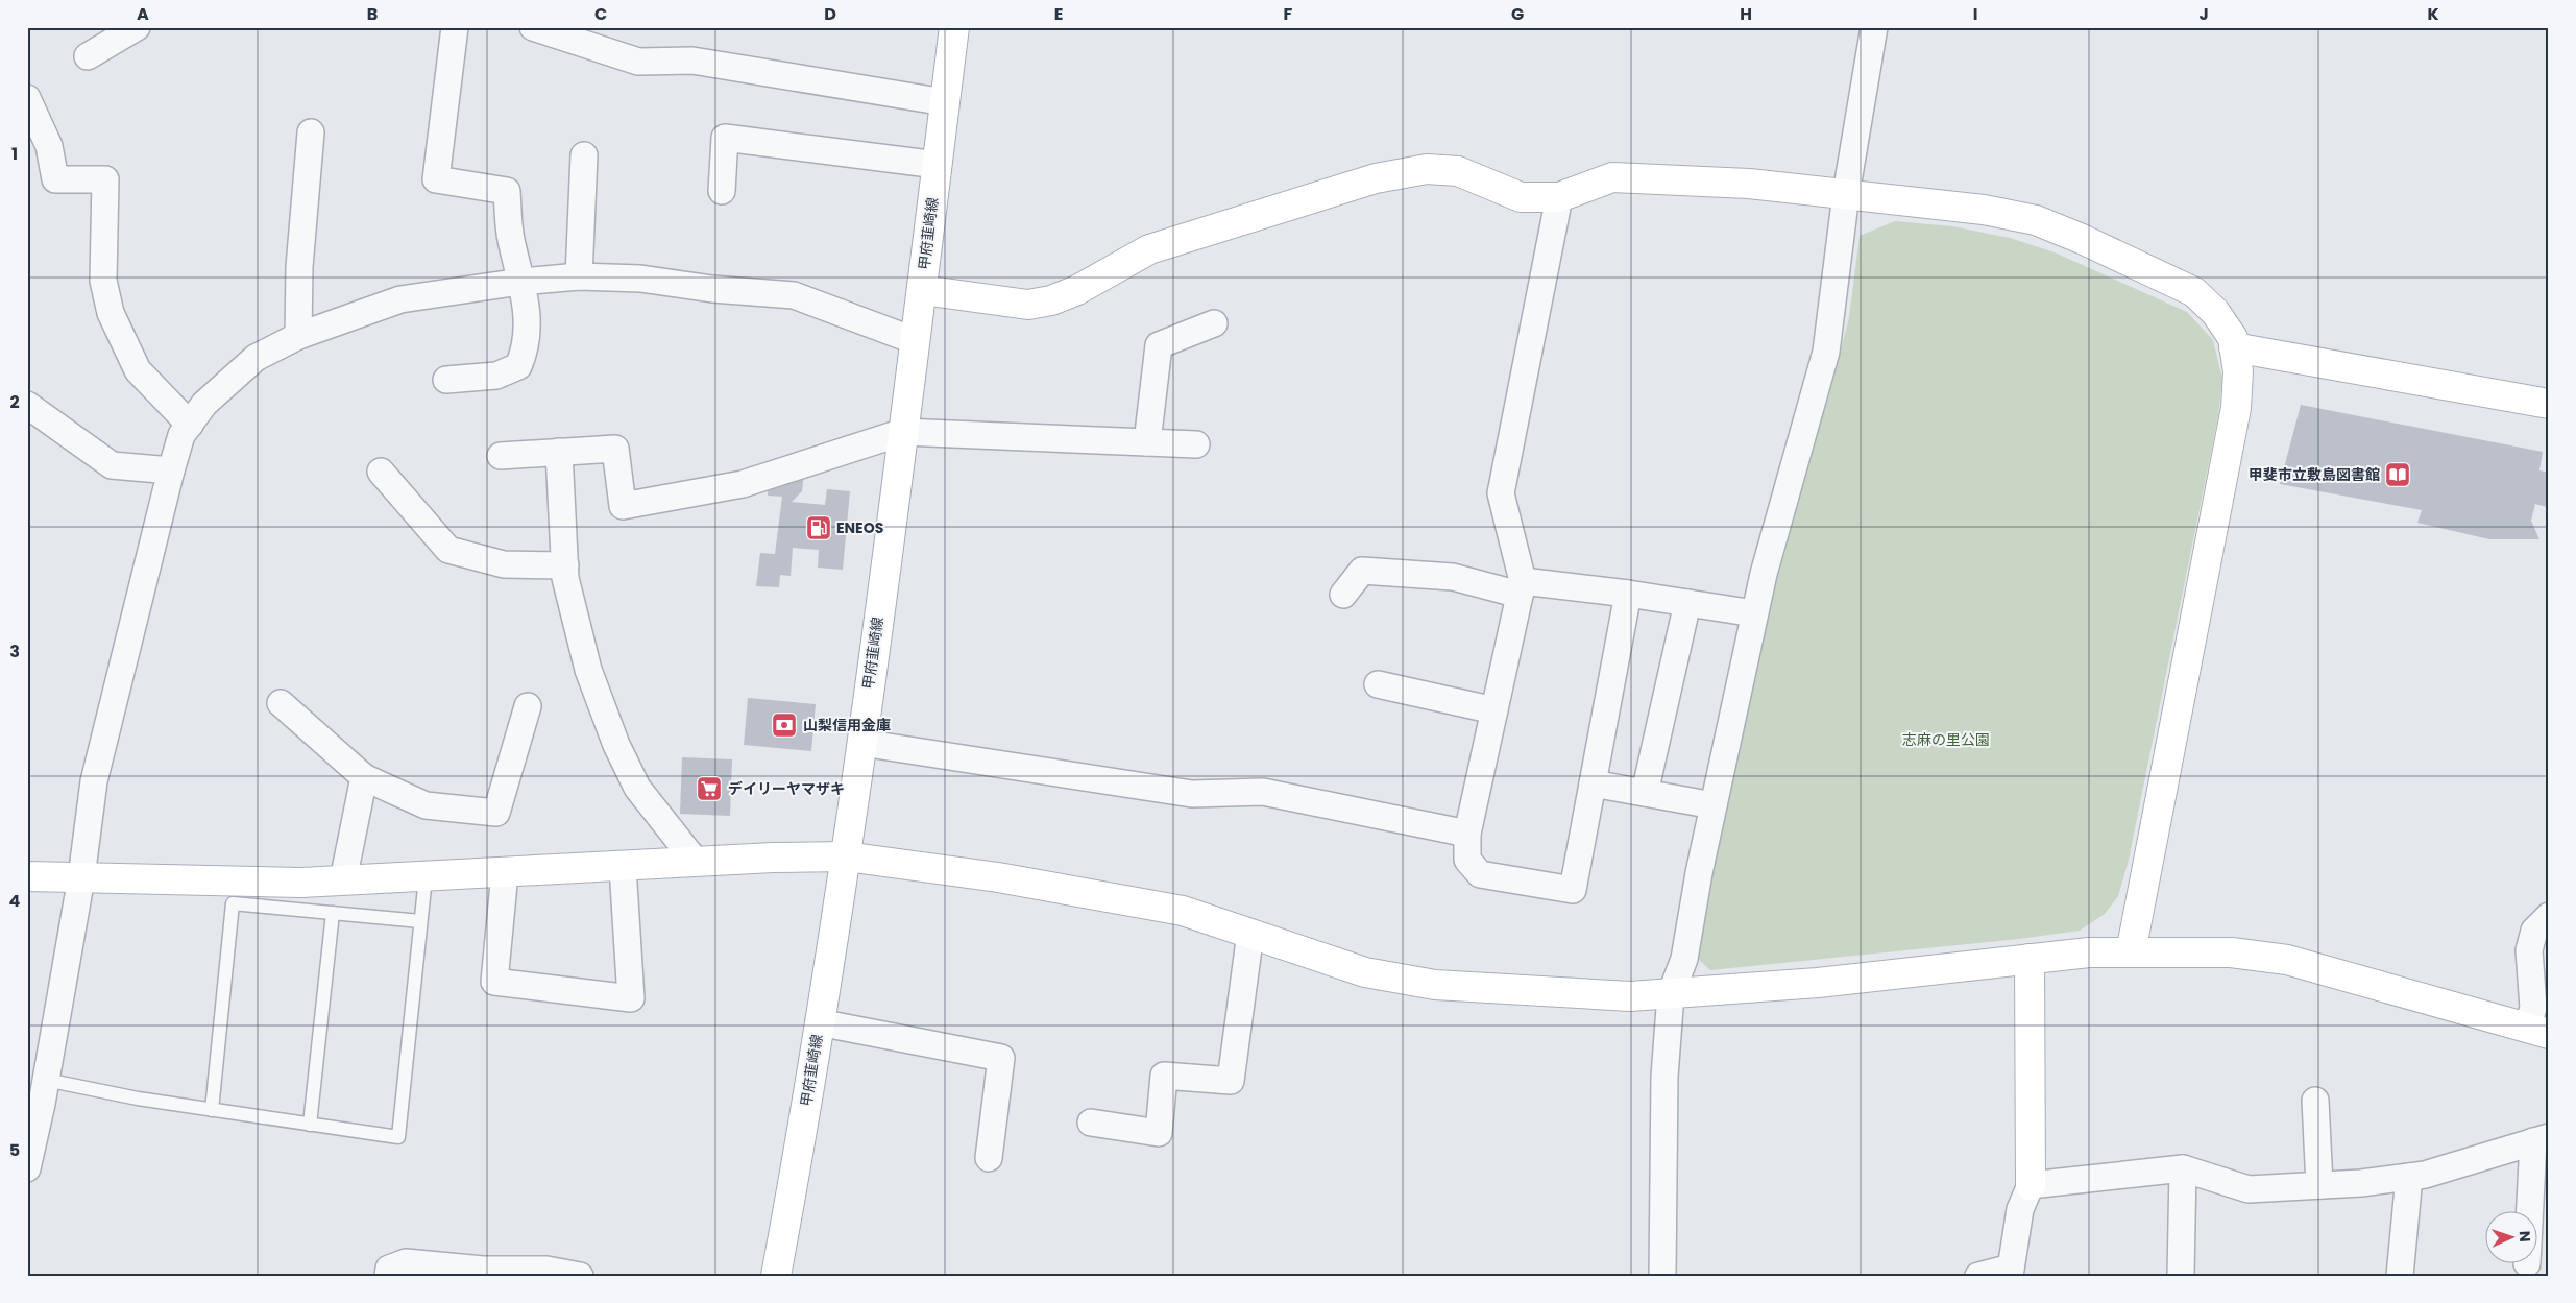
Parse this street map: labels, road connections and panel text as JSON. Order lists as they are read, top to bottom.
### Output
{
  "streets": {
    "street": ["甲府韮崎線"]
  },
  "parks": ["志麻の里公園"],
  "places": {
    "library": ["甲斐市立敷島図書館"],
    "fuel station": ["ENEOS"],
    "bank": ["山梨信用金庫"],
    "supermarket": ["デイリーヤマザキ"]
  },
  "north": "right",
  "grid": {
    "columns": [
      "A",
      "B",
      "C",
      "D",
      "E",
      "F",
      "G",
      "H",
      "I",
      "J",
      "K"
    ],
    "rows": [
      "1",
      "2",
      "3",
      "4",
      "5"
    ]
  }
}
